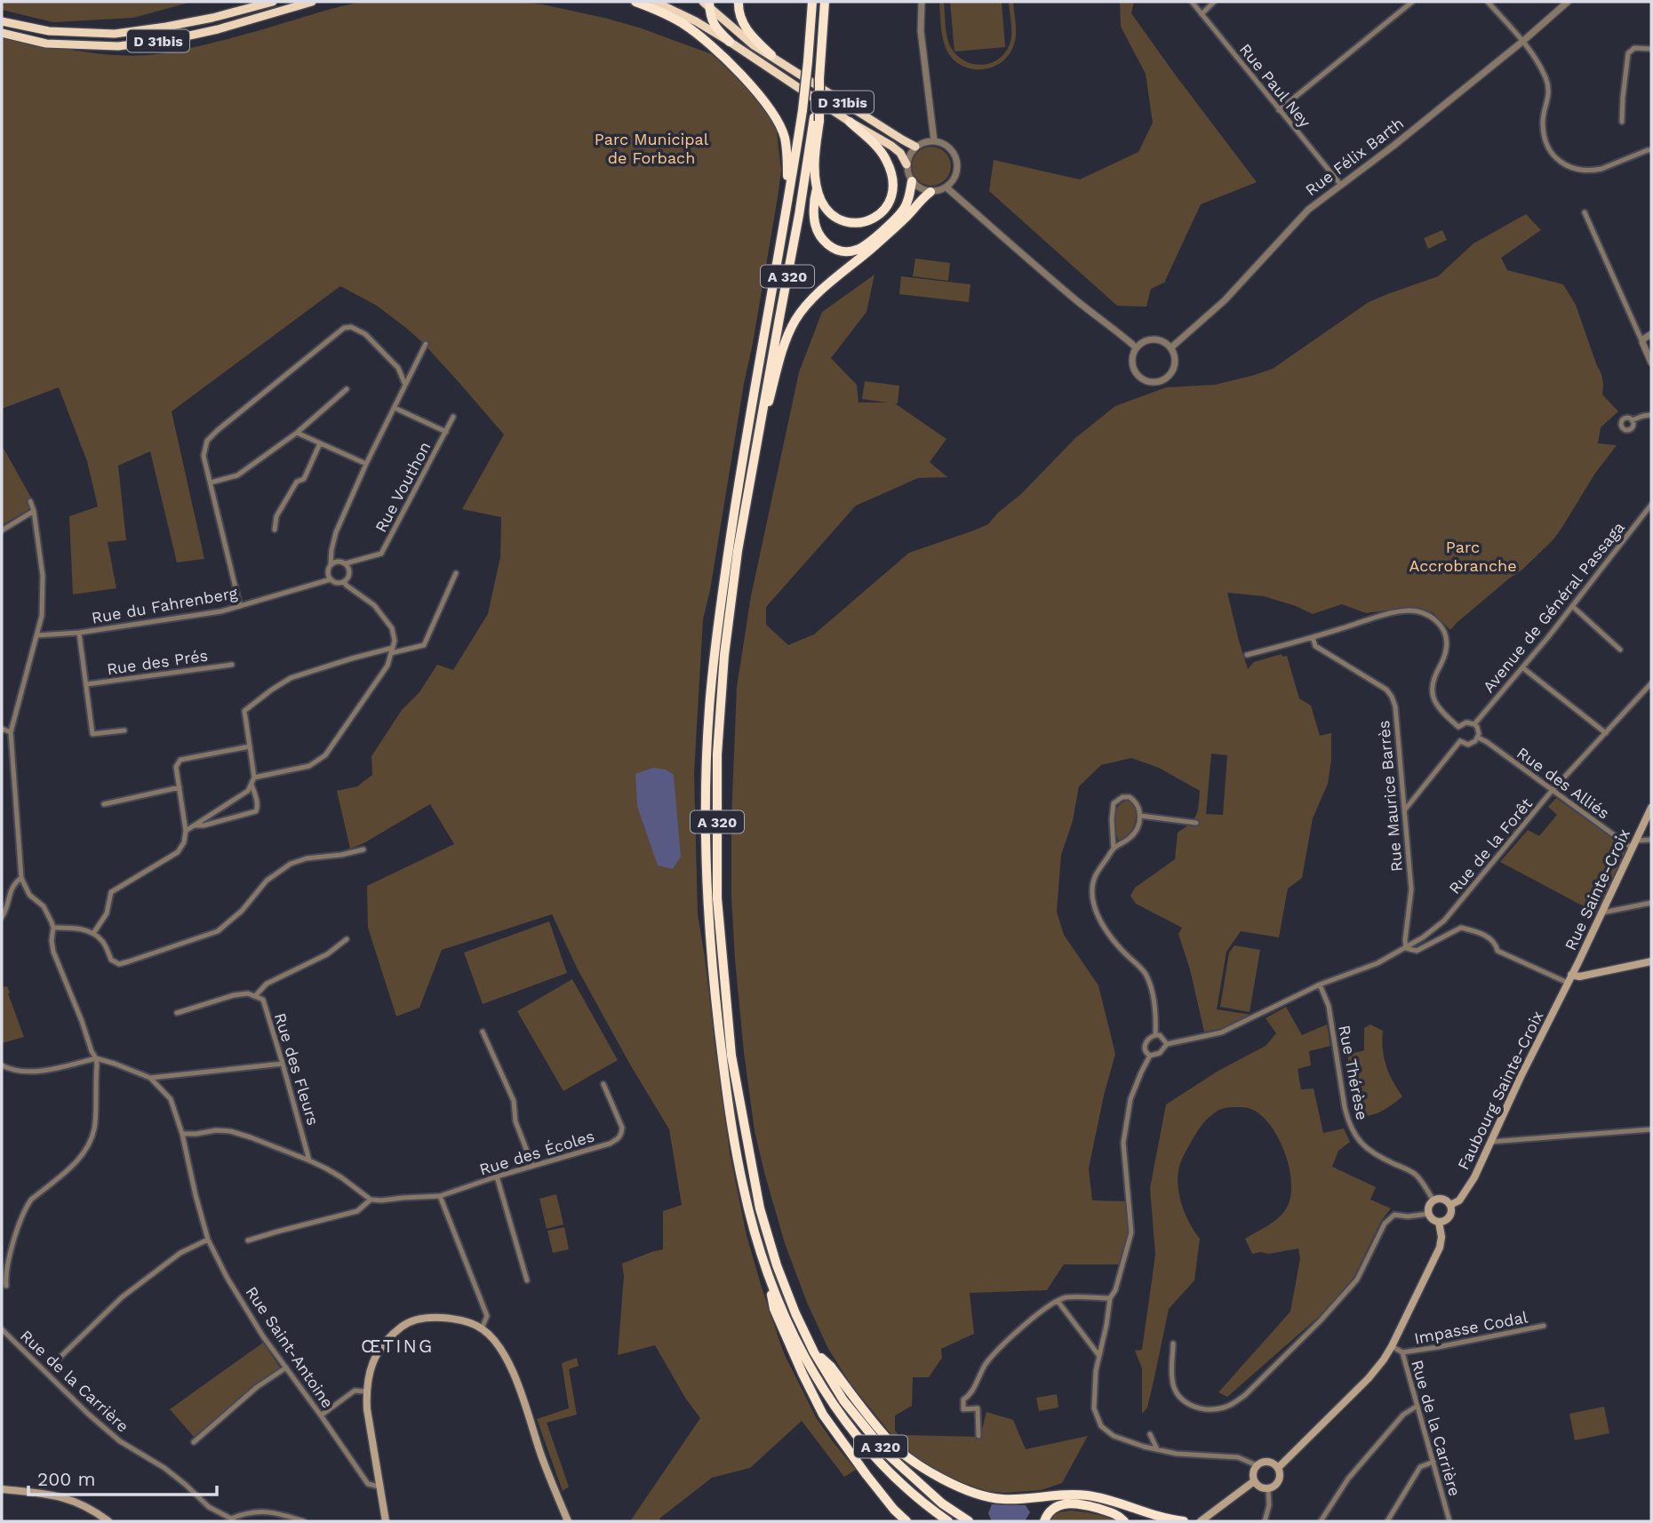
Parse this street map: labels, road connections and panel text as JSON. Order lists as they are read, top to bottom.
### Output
{
  "streets": {
    "highway": ["D 31bis", "A 320"],
    "main road": ["Rue Sainte-Croix", "Faubourg Sainte-Croix"],
    "street": [
      "Rue Paul Ney",
      "Rue Félix Barth",
      "Rue Vouthon",
      "Rue du Fahrenberg",
      "Avenue de Général Passaga",
      "Rue des Prés",
      "Rue des Alliés",
      "Rue Maurice Barrès",
      "Rue de la Forêt",
      "Rue des Fleurs",
      "Rue Thérèse",
      "Rue des Écoles",
      "Impasse Codal",
      "Rue Saint-Antoine",
      "Rue de la Carrière"
    ]
  },
  "crossings": [
    ["Rue Paul Ney", "Rue Félix Barth"],
    ["Rue Vouthon", "Rue du Fahrenberg"],
    ["Avenue de Général Passaga", "Rue des Alliés"],
    ["Rue des Alliés", "Rue de la Forêt"],
    ["Rue des Alliés", "Rue Sainte-Croix"],
    ["Rue Maurice Barrès", "Rue de la Forêt"],
    ["Rue de la Forêt", "Rue Thérèse"],
    ["Rue Sainte-Croix", "Faubourg Sainte-Croix"],
    ["Rue Thérèse", "Faubourg Sainte-Croix"],
    ["Impasse Codal", "Rue de la Carrière"]
  ],
  "districts": ["ŒTING"],
  "parks": ["Parc Municipal de Forbach", "Parc Accrobranche"],
  "scale_bar": "200 m"
}
